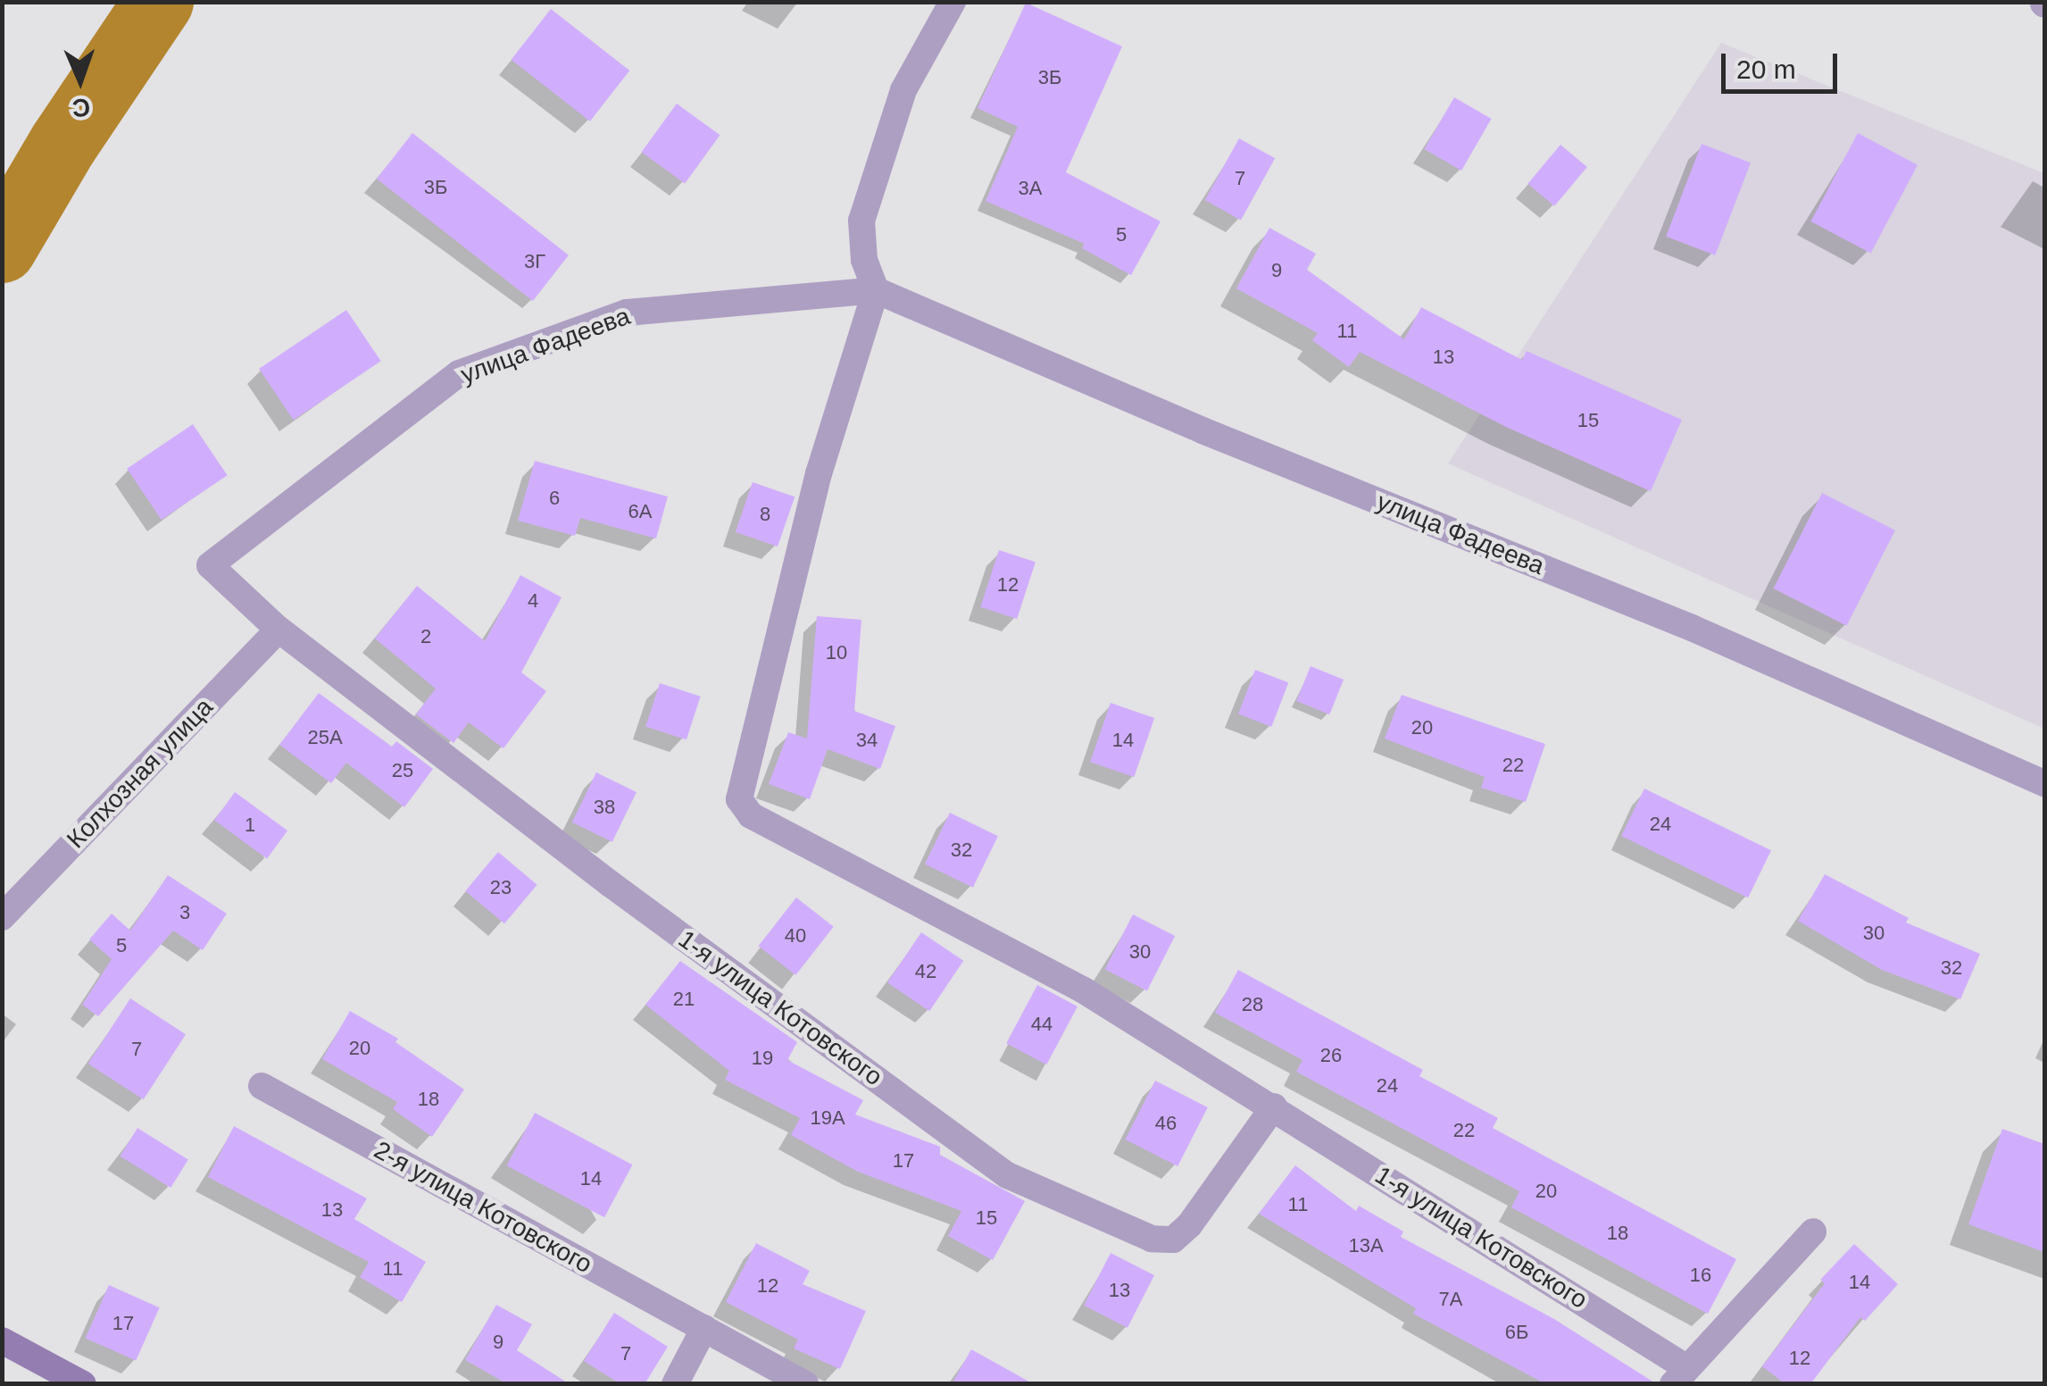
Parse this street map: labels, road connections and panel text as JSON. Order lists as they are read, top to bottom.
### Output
{
  "streets": {
    "street": [
      "улица Фадеева",
      "Колхозная улица",
      "1-я улица Котовского",
      "2-я улица Котовского"
    ]
  },
  "crossings": [
    ["улица Фадеева", "Колхозная улица"],
    ["улица Фадеева", "1-я улица Котовского"],
    ["Колхозная улица", "1-я улица Котовского"]
  ],
  "house_numbers": [
    "3Б",
    "7",
    "3Б",
    "3А",
    "5",
    "3Г",
    "9",
    "11",
    "13",
    "15",
    "6",
    "6А",
    "8",
    "12",
    "4",
    "2",
    "10",
    "20",
    "25А",
    "34",
    "14",
    "22",
    "25",
    "38",
    "24",
    "1",
    "32",
    "23",
    "3",
    "30",
    "40",
    "5",
    "30",
    "32",
    "42",
    "21",
    "28",
    "44",
    "20",
    "7",
    "26",
    "19",
    "24",
    "18",
    "19А",
    "46",
    "22",
    "17",
    "14",
    "20",
    "11",
    "13",
    "15",
    "18",
    "13А",
    "11",
    "16",
    "14",
    "12",
    "13",
    "7А",
    "17",
    "6Б",
    "9",
    "7",
    "12"
  ],
  "scale_bar": "20 m",
  "north": "bottom"
}
